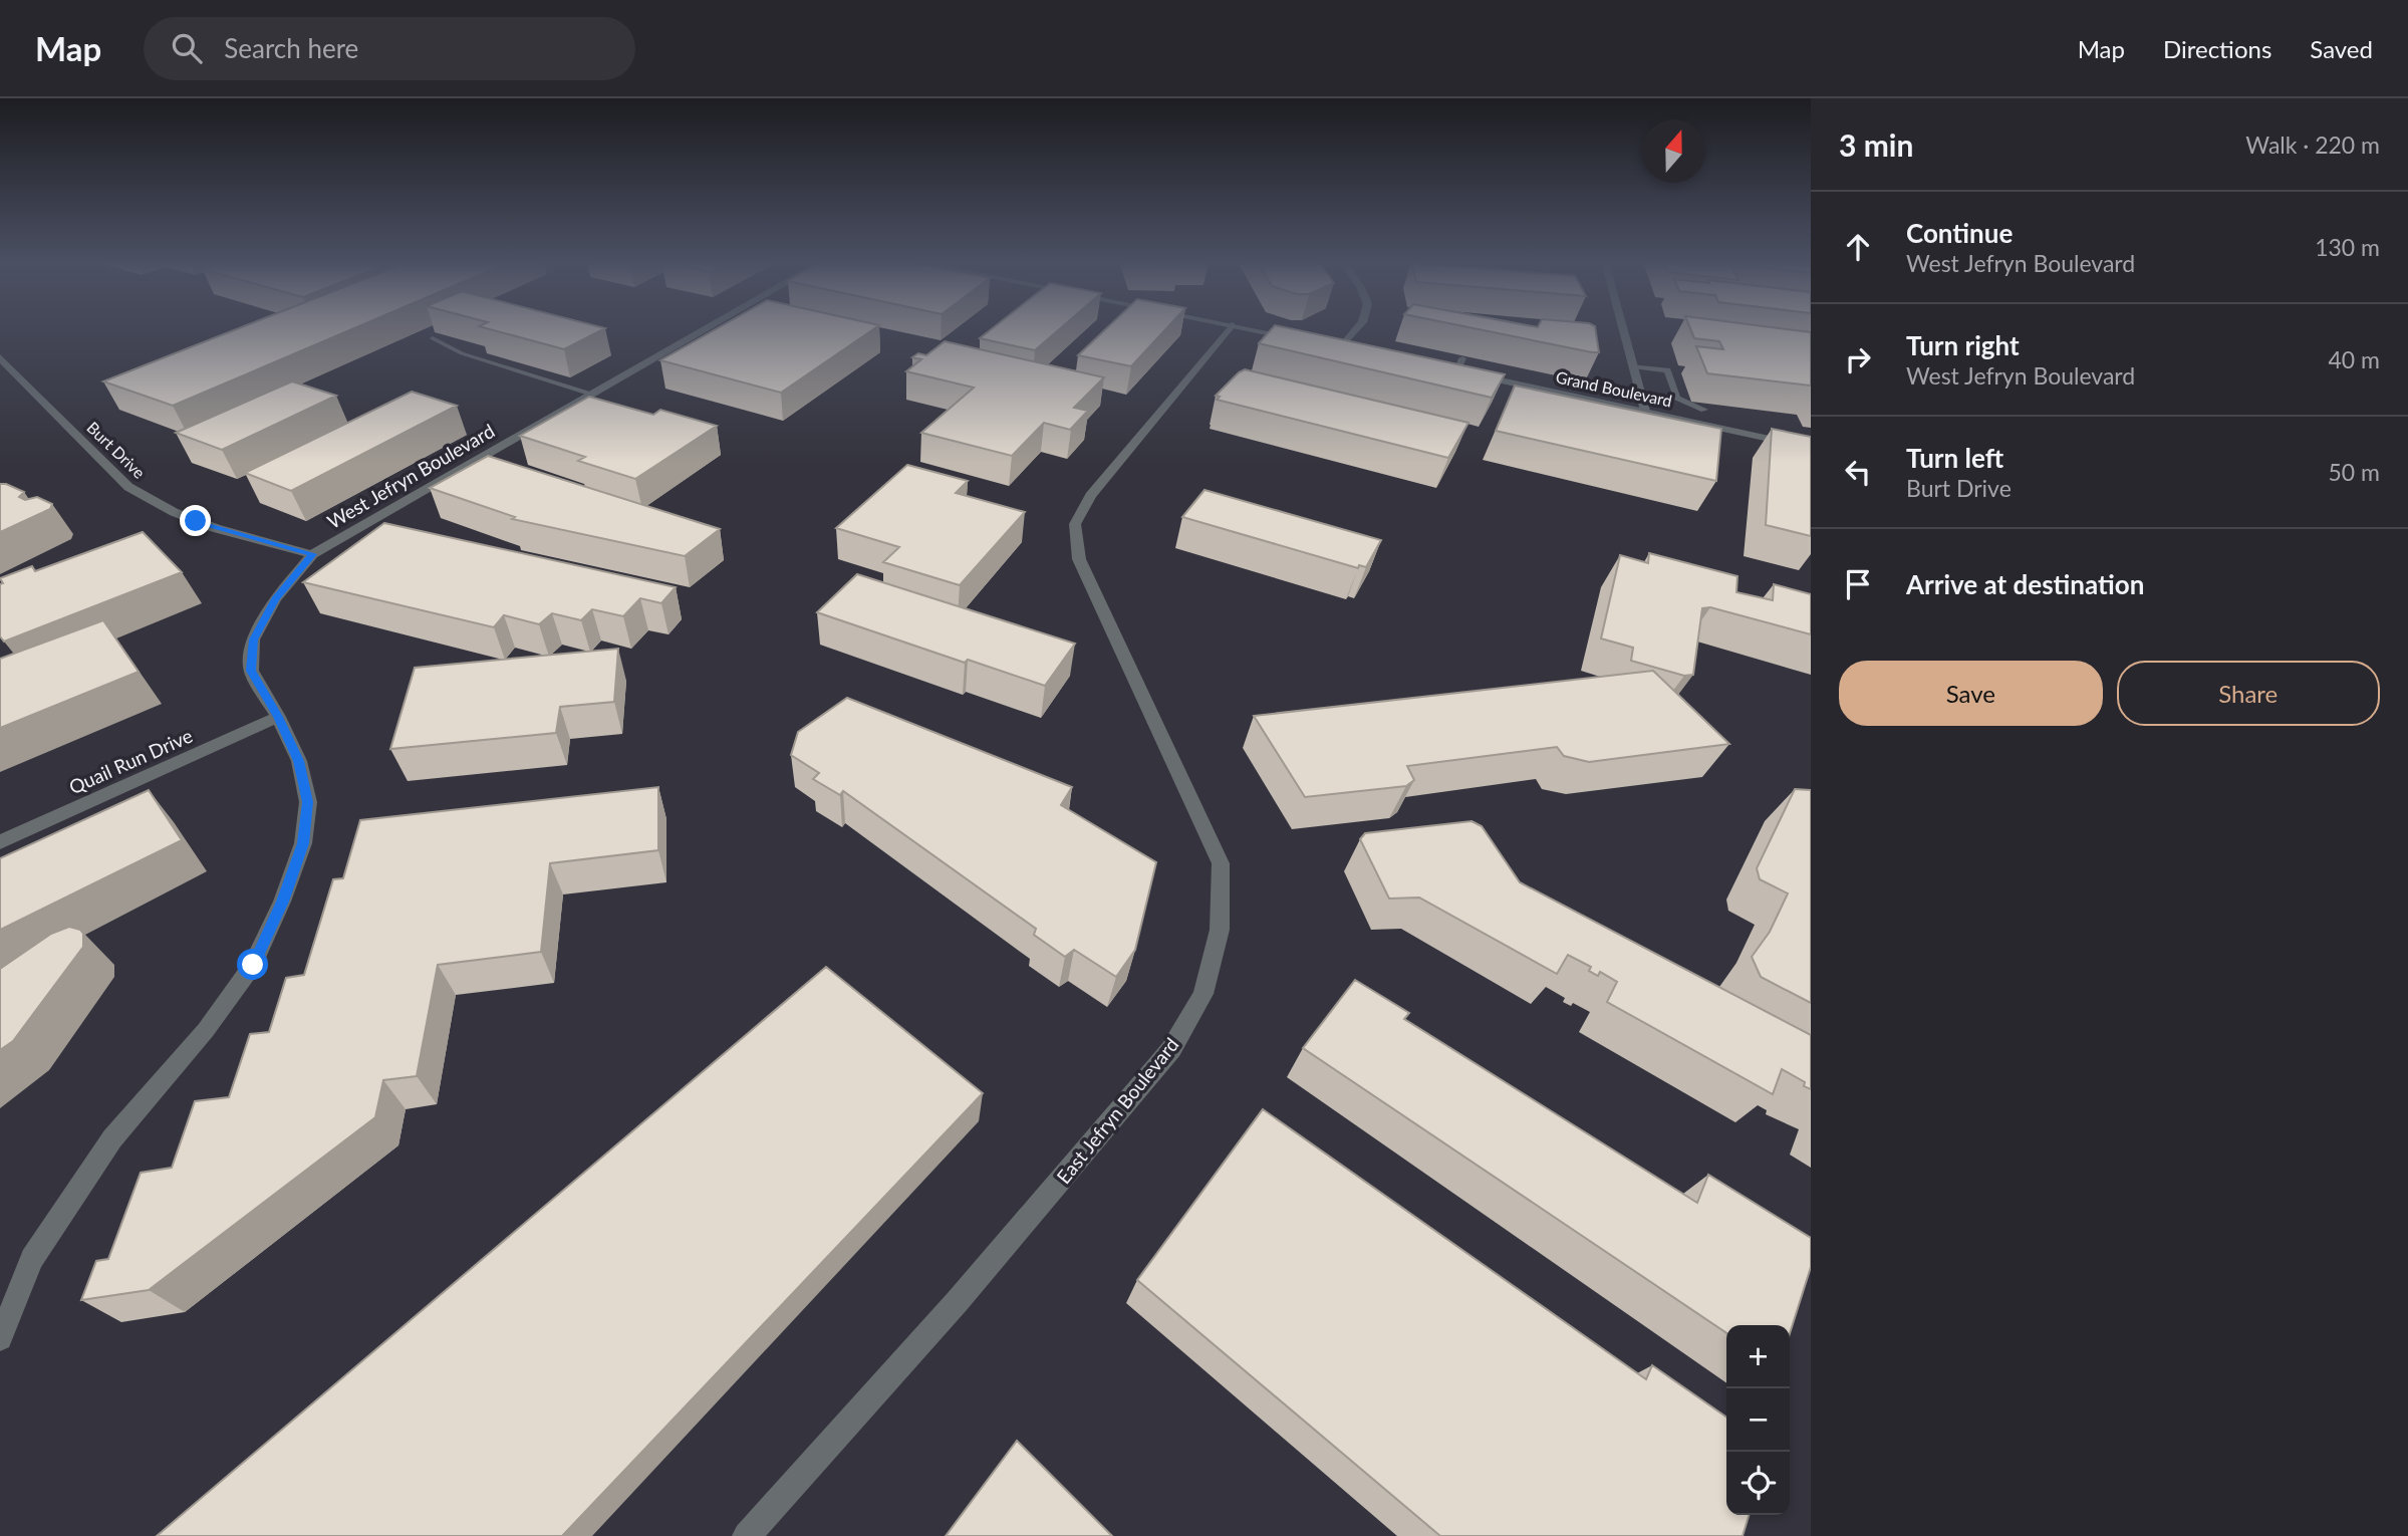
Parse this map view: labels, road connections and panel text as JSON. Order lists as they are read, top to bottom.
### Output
{
  "streets": {
    "street": [
      "Grand Boulevard",
      "Burt Drive",
      "West Jefryn Boulevard",
      "Quail Run Drive",
      "East Jefryn Boulevard"
    ]
  },
  "crossings": [
    ["Burt Drive", "West Jefryn Boulevard"],
    ["West Jefryn Boulevard", "Quail Run Drive"]
  ],
  "north": "top",
  "page": {
    "header": "Map",
    "search": "Search here",
    "nav": ["Map", "Directions", "Saved"],
    "heading": ["3 min", "Walk · 220 m"],
    "list": [
      ["Continue", "West Jefryn Boulevard", "130 m"],
      ["Turn right", "West Jefryn Boulevard", "40 m"],
      ["Turn left", "Burt Drive", "50 m"],
      "Arrive at destination"
    ],
    "buttons": ["Save", "Share"],
    "map_buttons": ["+", "−"]
  }
}
